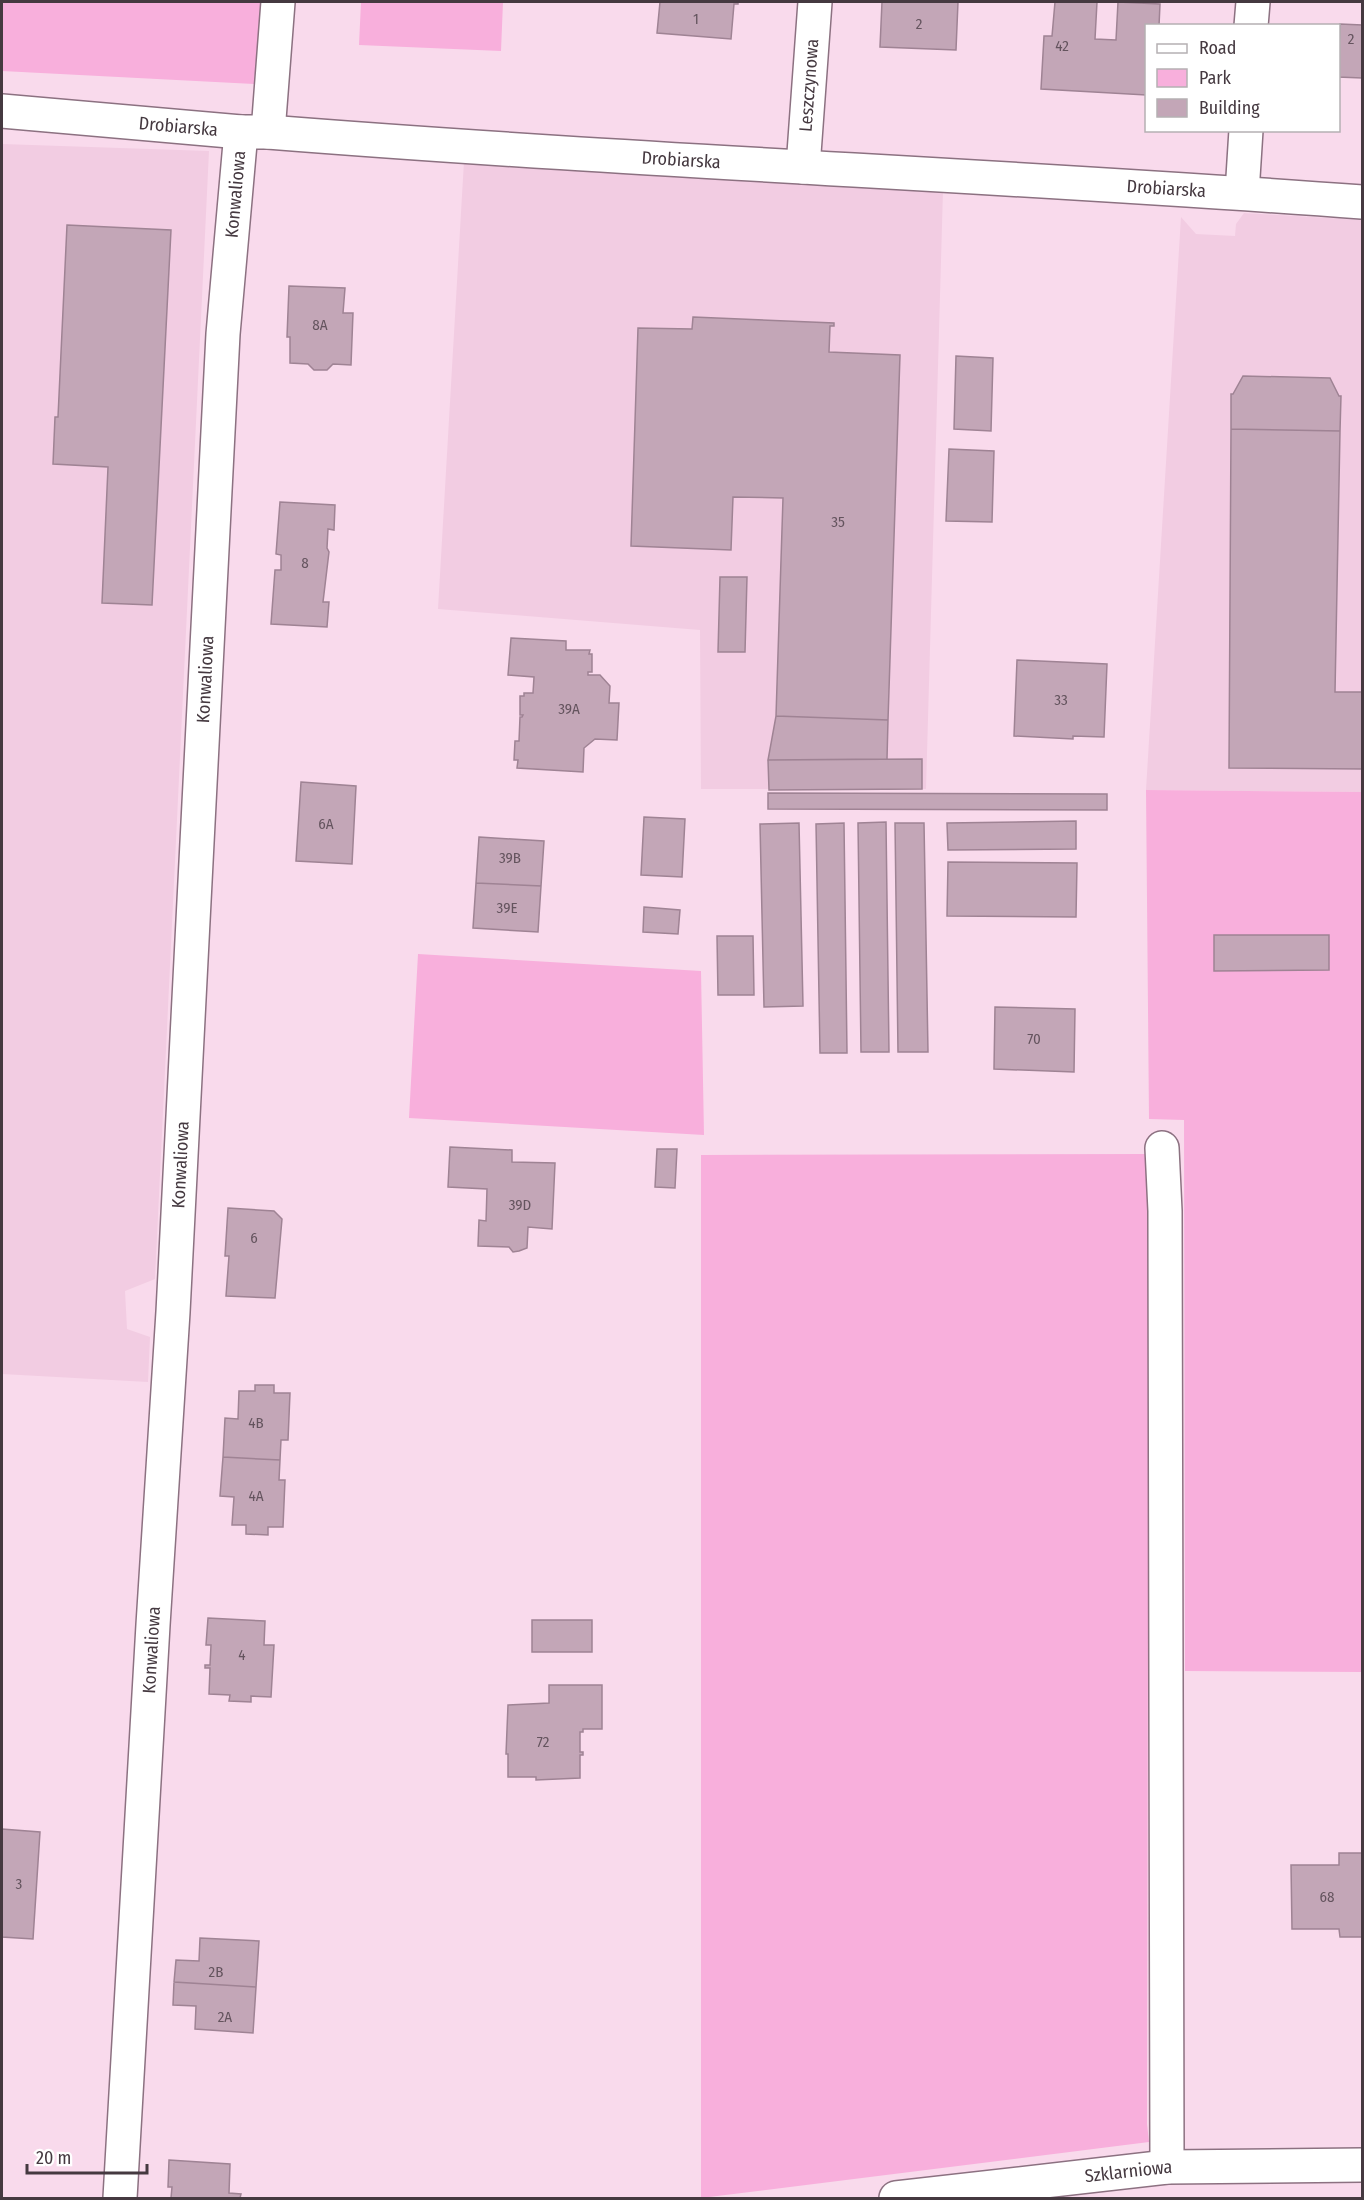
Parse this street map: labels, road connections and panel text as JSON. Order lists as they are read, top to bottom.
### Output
{
  "streets": {
    "street": [
      "Leszczynowa",
      "Drobiarska",
      "Konwaliowa",
      "Szklarniowa"
    ]
  },
  "crossings": [
    ["Leszczynowa", "Drobiarska"],
    ["Drobiarska", "Konwaliowa"]
  ],
  "house_numbers": [
    "1",
    "2",
    "2",
    "42",
    "8A",
    "35",
    "8",
    "33",
    "39A",
    "6A",
    "39B",
    "39E",
    "70",
    "39D",
    "6",
    "4B",
    "4A",
    "4",
    "72",
    "3",
    "68",
    "2B",
    "2A"
  ],
  "legend": ["Road", "Park", "Building"],
  "scale_bar": "20 m"
}
